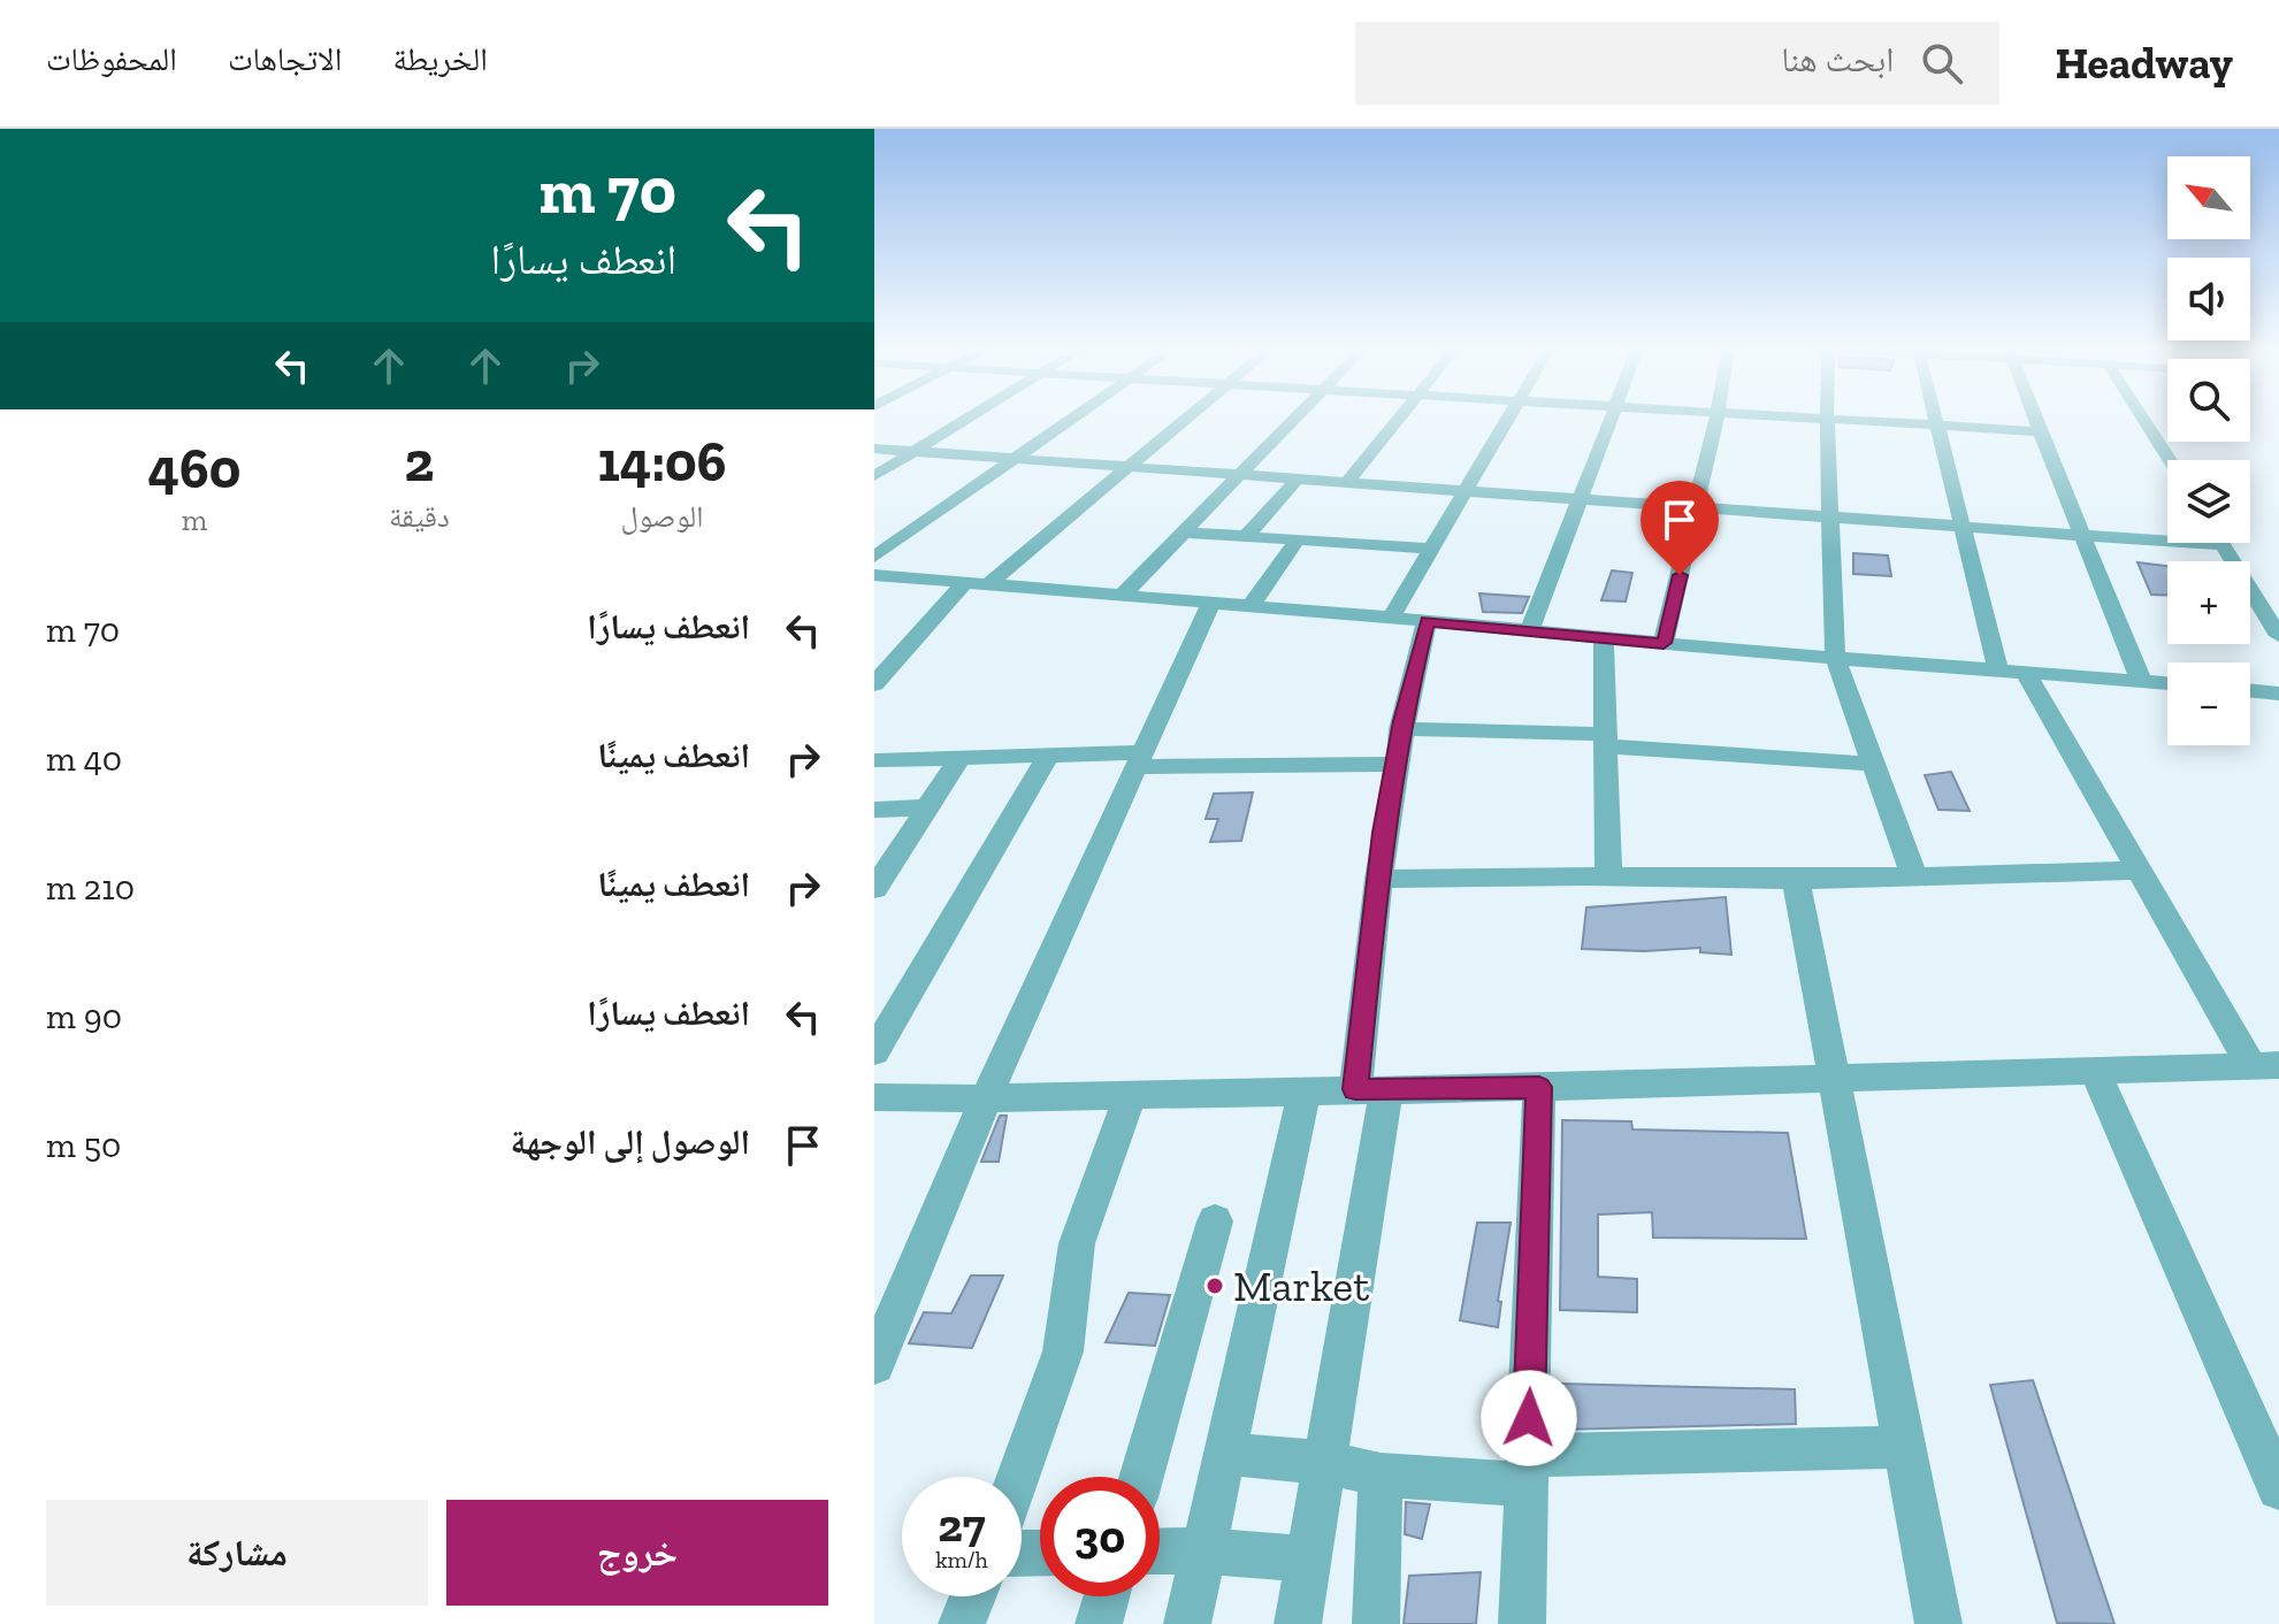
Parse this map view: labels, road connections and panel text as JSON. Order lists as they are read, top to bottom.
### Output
{
  "places": ["Market"],
  "north": "top left",
  "page": {
    "header": "Headway",
    "search": "ابحث هنا",
    "nav": ["الخريطة", "الاتجاهات", "المحفوظات"],
    "turn": ["70 m", "انعطف يسارًا"],
    "map_buttons": ["+", "−"],
    "eta": [
      "14:06",
      "الوصول",
      "2",
      "دقيقة",
      "460",
      "m"
    ],
    "list": [
      {
        "name": "انعطف يسارًا",
        "value": "70 m"
      },
      {
        "name": "انعطف يمينًا",
        "value": "40 m"
      },
      {
        "name": "انعطف يمينًا",
        "value": "210 m"
      },
      {
        "name": "انعطف يسارًا",
        "value": "90 m"
      },
      {
        "name": "الوصول إلى الوجهة",
        "value": "50 m"
      }
    ],
    "speed": "27 km/h",
    "limit": "30",
    "buttons": ["خروج", "مشاركة"]
  }
}
